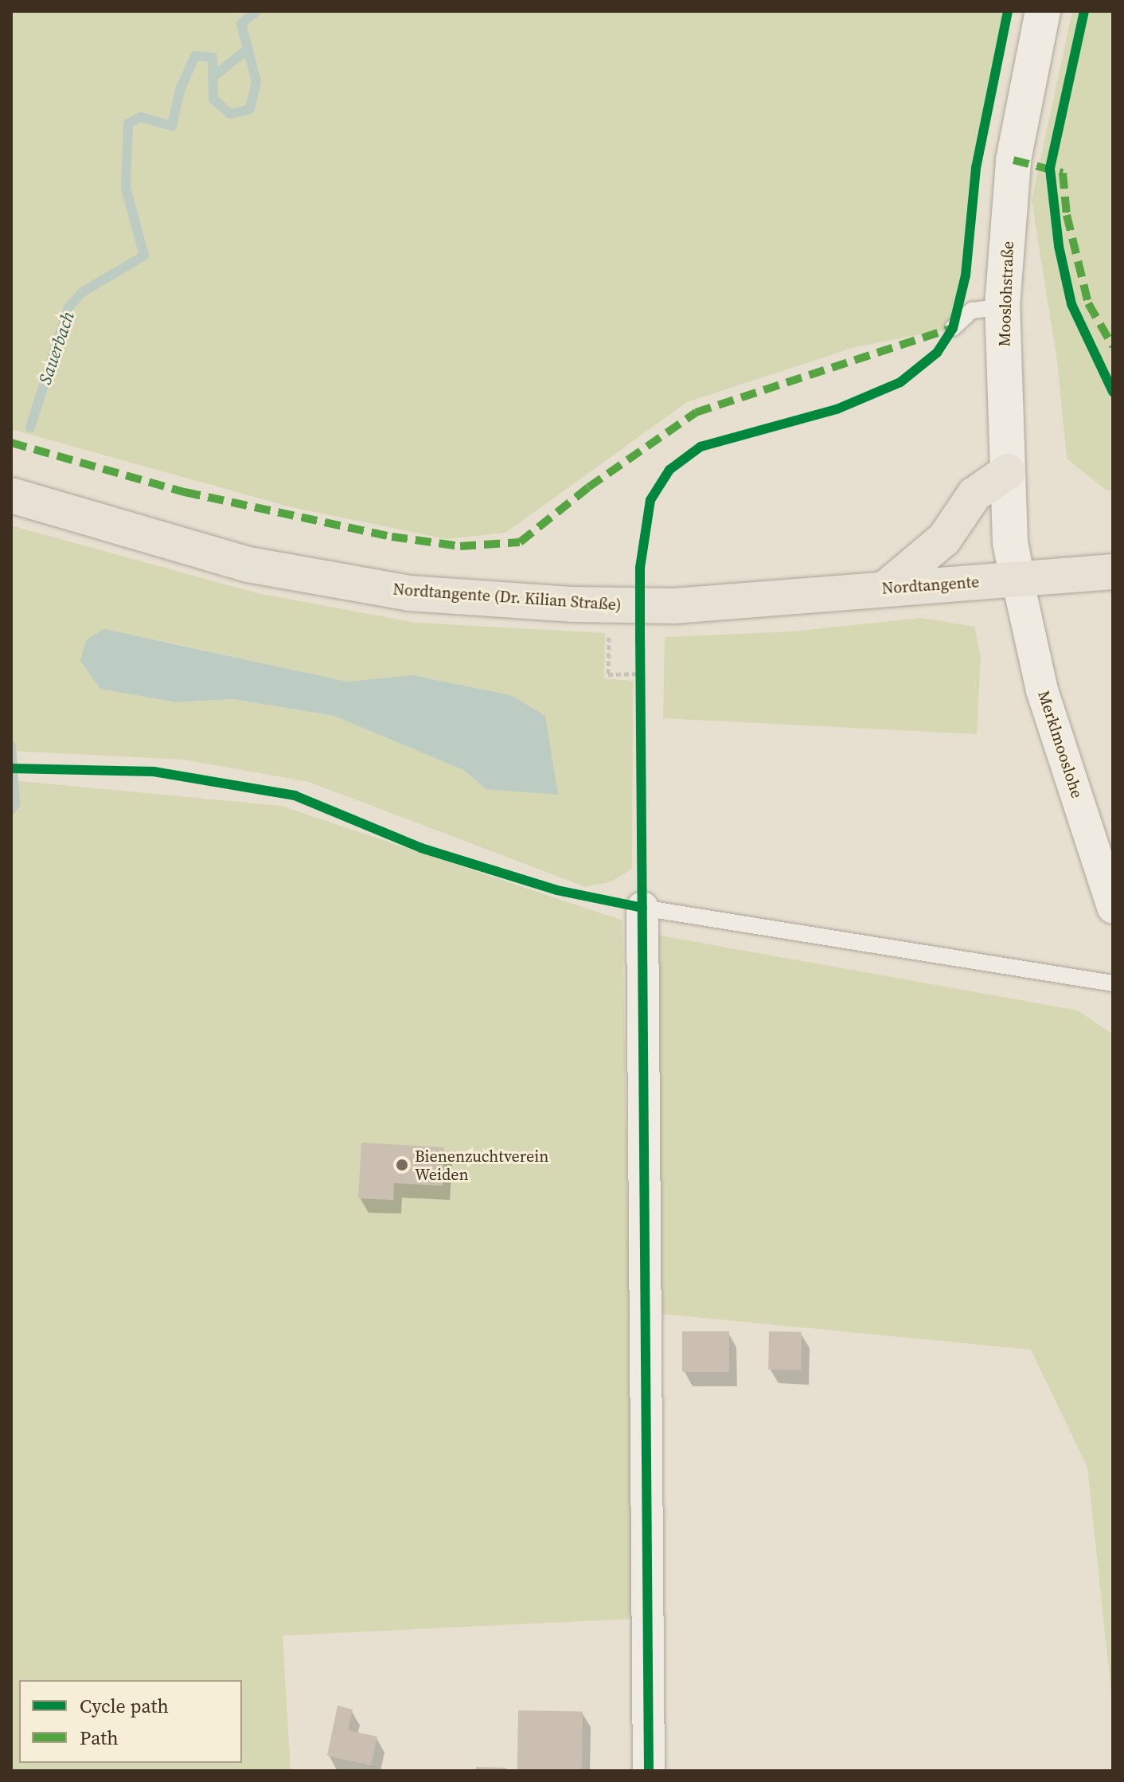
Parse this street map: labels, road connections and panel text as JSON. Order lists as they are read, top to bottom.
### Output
{
  "streets": {
    "main road": ["Nordtangente", "Nordtangente (Dr. Kilian Straße)"],
    "street": ["Mooslohstraße", "Merklmooslohe"]
  },
  "crossings": [
    ["Mooslohstraße", "Nordtangente"],
    ["Mooslohstraße", "Merklmooslohe"],
    ["Nordtangente", "Nordtangente (Dr. Kilian Straße)"],
    ["Nordtangente", "Merklmooslohe"]
  ],
  "water": ["Sauerbach"],
  "places": ["Bienenzuchtverein Weiden"],
  "legend": ["Cycle path", "Path"]
}
